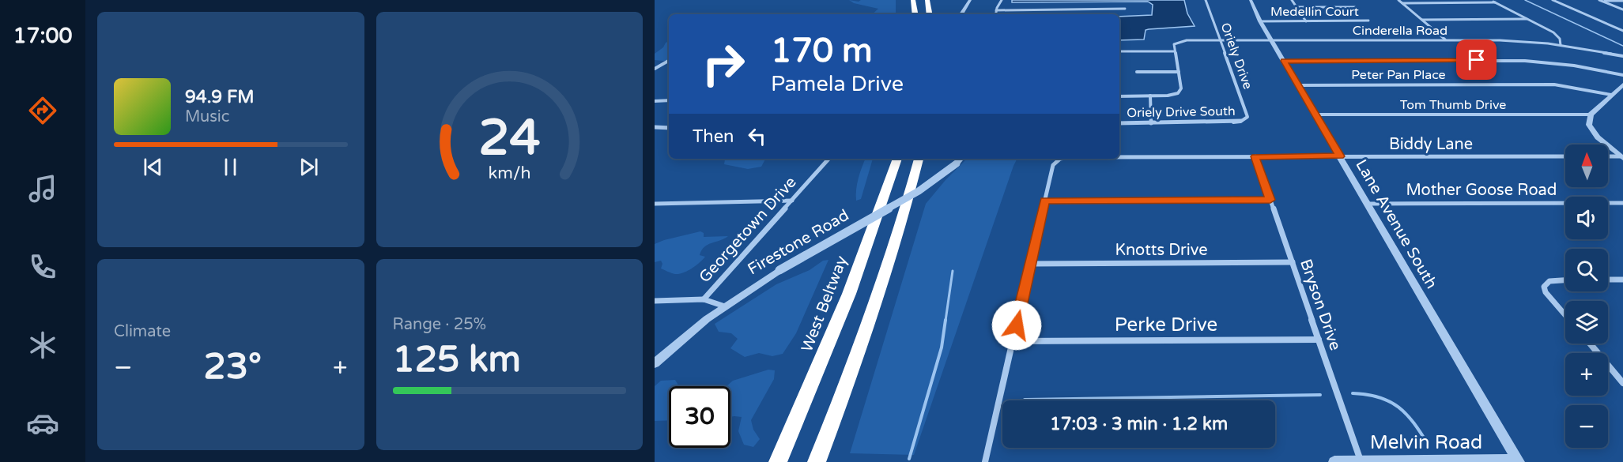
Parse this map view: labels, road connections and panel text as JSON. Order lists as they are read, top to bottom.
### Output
{
  "streets": {
    "highway": ["West Beltway"],
    "street": [
      "Medellin Court",
      "Cinderella Road",
      "Oriely Drive",
      "Peter Pan Place",
      "Tom Thumb Drive",
      "Oriely Drive South",
      "Biddy Lane",
      "Mother Goose Road",
      "Lane Avenue South",
      "Georgetown Drive",
      "Firestone Road",
      "Knotts Drive",
      "Bryson Drive",
      "Perke Drive",
      "Melvin Road"
    ]
  },
  "crossings": [
    ["Medellin Court", "Lane Avenue South"],
    ["Cinderella Road", "Oriely Drive"],
    ["Cinderella Road", "Lane Avenue South"],
    ["Oriely Drive", "Oriely Drive South"],
    ["Peter Pan Place", "Lane Avenue South"],
    ["Tom Thumb Drive", "Lane Avenue South"],
    ["Biddy Lane", "Lane Avenue South"],
    ["Biddy Lane", "Bryson Drive"],
    ["Mother Goose Road", "Lane Avenue South"],
    ["Lane Avenue South", "Melvin Road"],
    ["Knotts Drive", "Bryson Drive"],
    ["Bryson Drive", "Perke Drive"],
    ["Bryson Drive", "Melvin Road"]
  ],
  "north": "top",
  "page": {
    "tabs": "17:00",
    "turn": ["170 m", "Pamela Drive"],
    "song": ["94.9 FM", "Music"],
    "then": "Then",
    "map_buttons": ["+", "−"],
    "tile": [
      "Climate",
      ["Range · 25%", "125 km"]
    ],
    "heat": ["−", "23°", "+"],
    "limit": "30",
    "trip": "17:03 · 3 min · 1.2 km",
    "gauge": ["24", "km/h"]
  }
}
